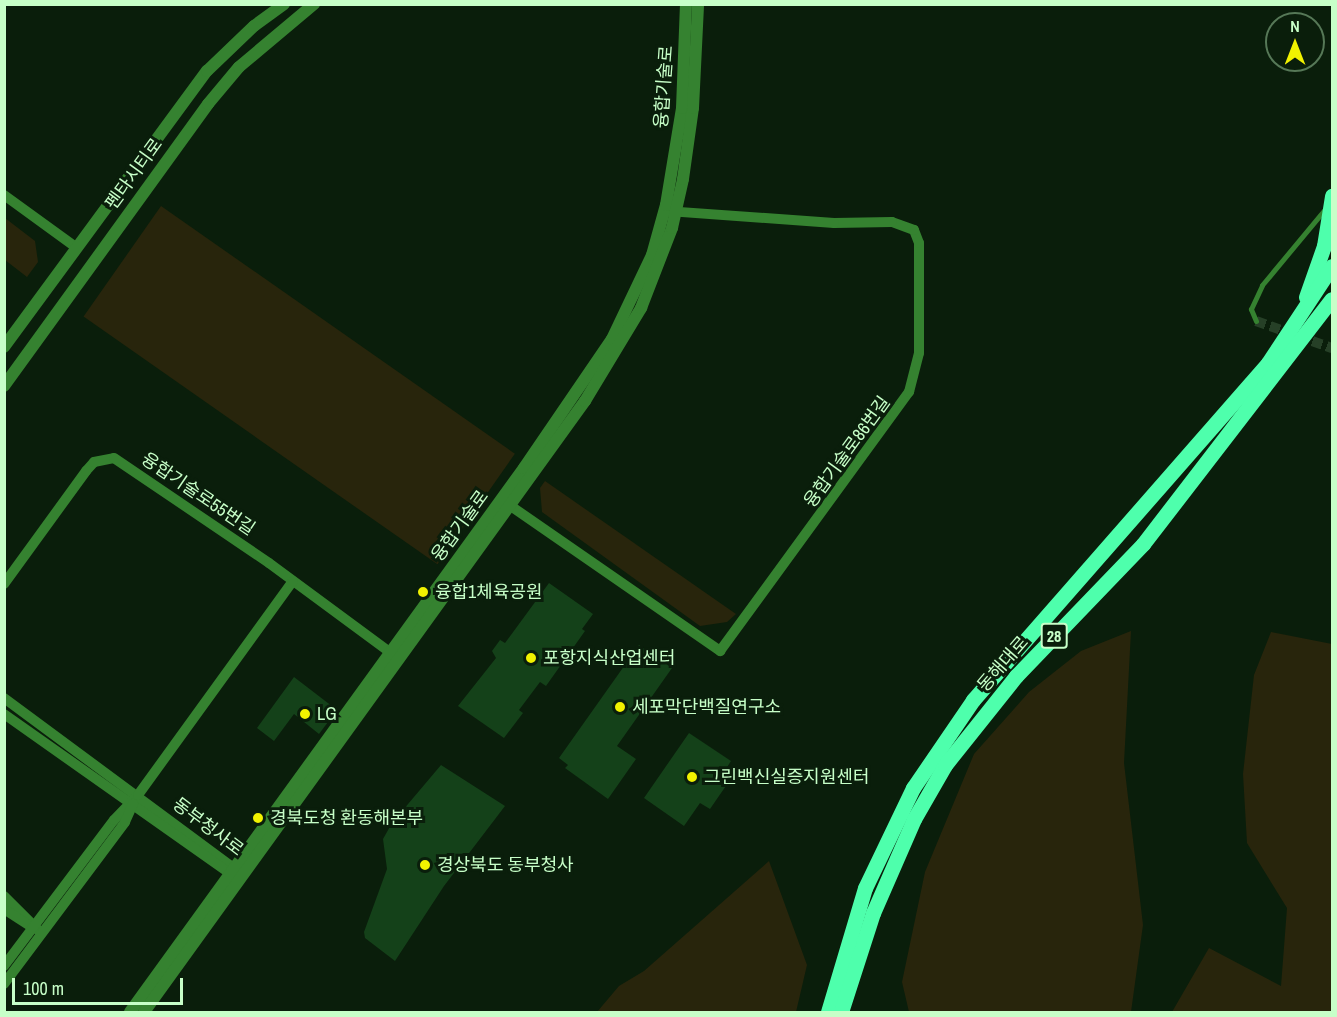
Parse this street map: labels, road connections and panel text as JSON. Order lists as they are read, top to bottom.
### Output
{
  "streets": {
    "main road": ["28", "동해대로"],
    "street": [
      "융합기술로",
      "펜타시티로",
      "융합기술로86번길",
      "융합기술로55번길",
      "동부청사로"
    ]
  },
  "crossings": [
    ["융합기술로", "융합기술로86번길"],
    ["융합기술로", "융합기술로55번길"],
    ["융합기술로", "동부청사로"]
  ],
  "places": [
    "융합1체육공원",
    "포항지식산업센터",
    "세포막단백질연구소",
    "LG",
    "그린백신실증지원센터",
    "경북도청 환동해본부",
    "경상북도 동부청사"
  ],
  "scale_bar": "100 m",
  "north": "top"
}
